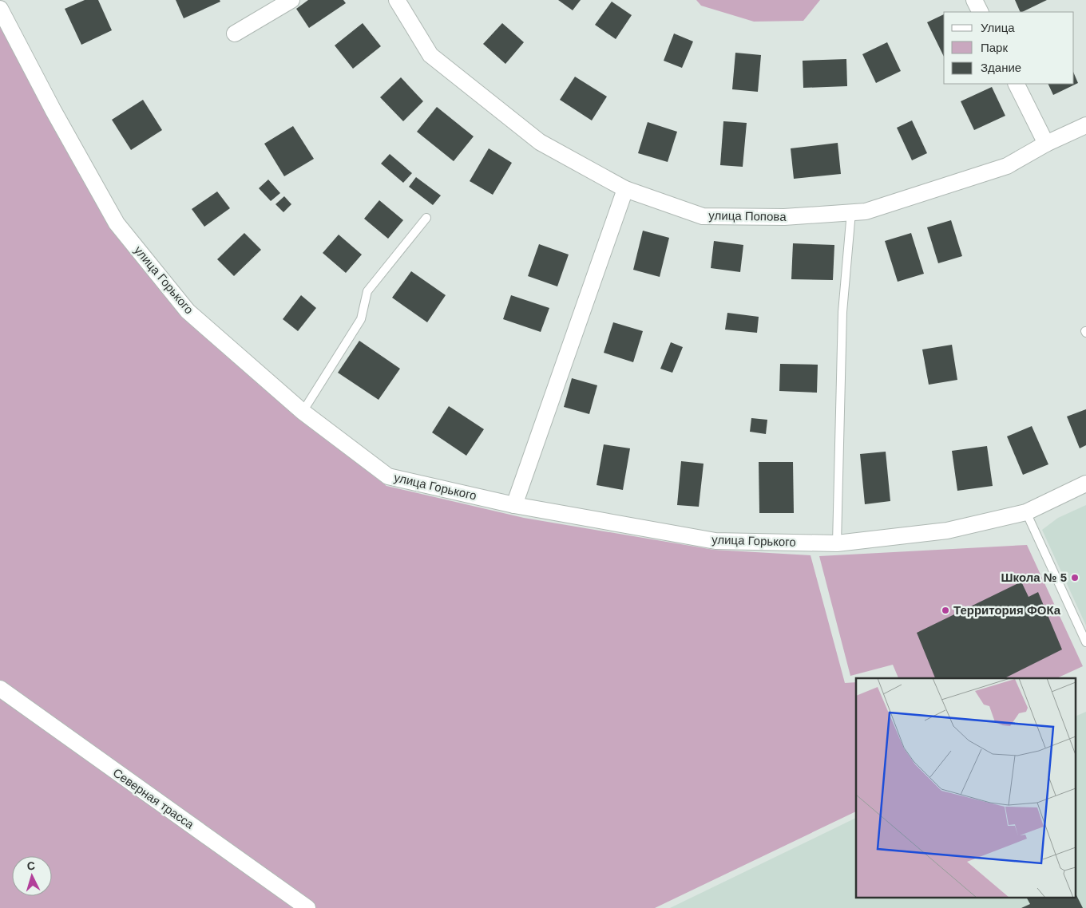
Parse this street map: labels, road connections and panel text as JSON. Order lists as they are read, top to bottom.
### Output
{
  "streets": {
    "street": ["улица Попова", "улица Горького", "Северная трасса"]
  },
  "places": ["Школа № 5", "Территория ФОКа"],
  "legend": ["Улица", "Парк", "Здание"],
  "north": "top"
}
